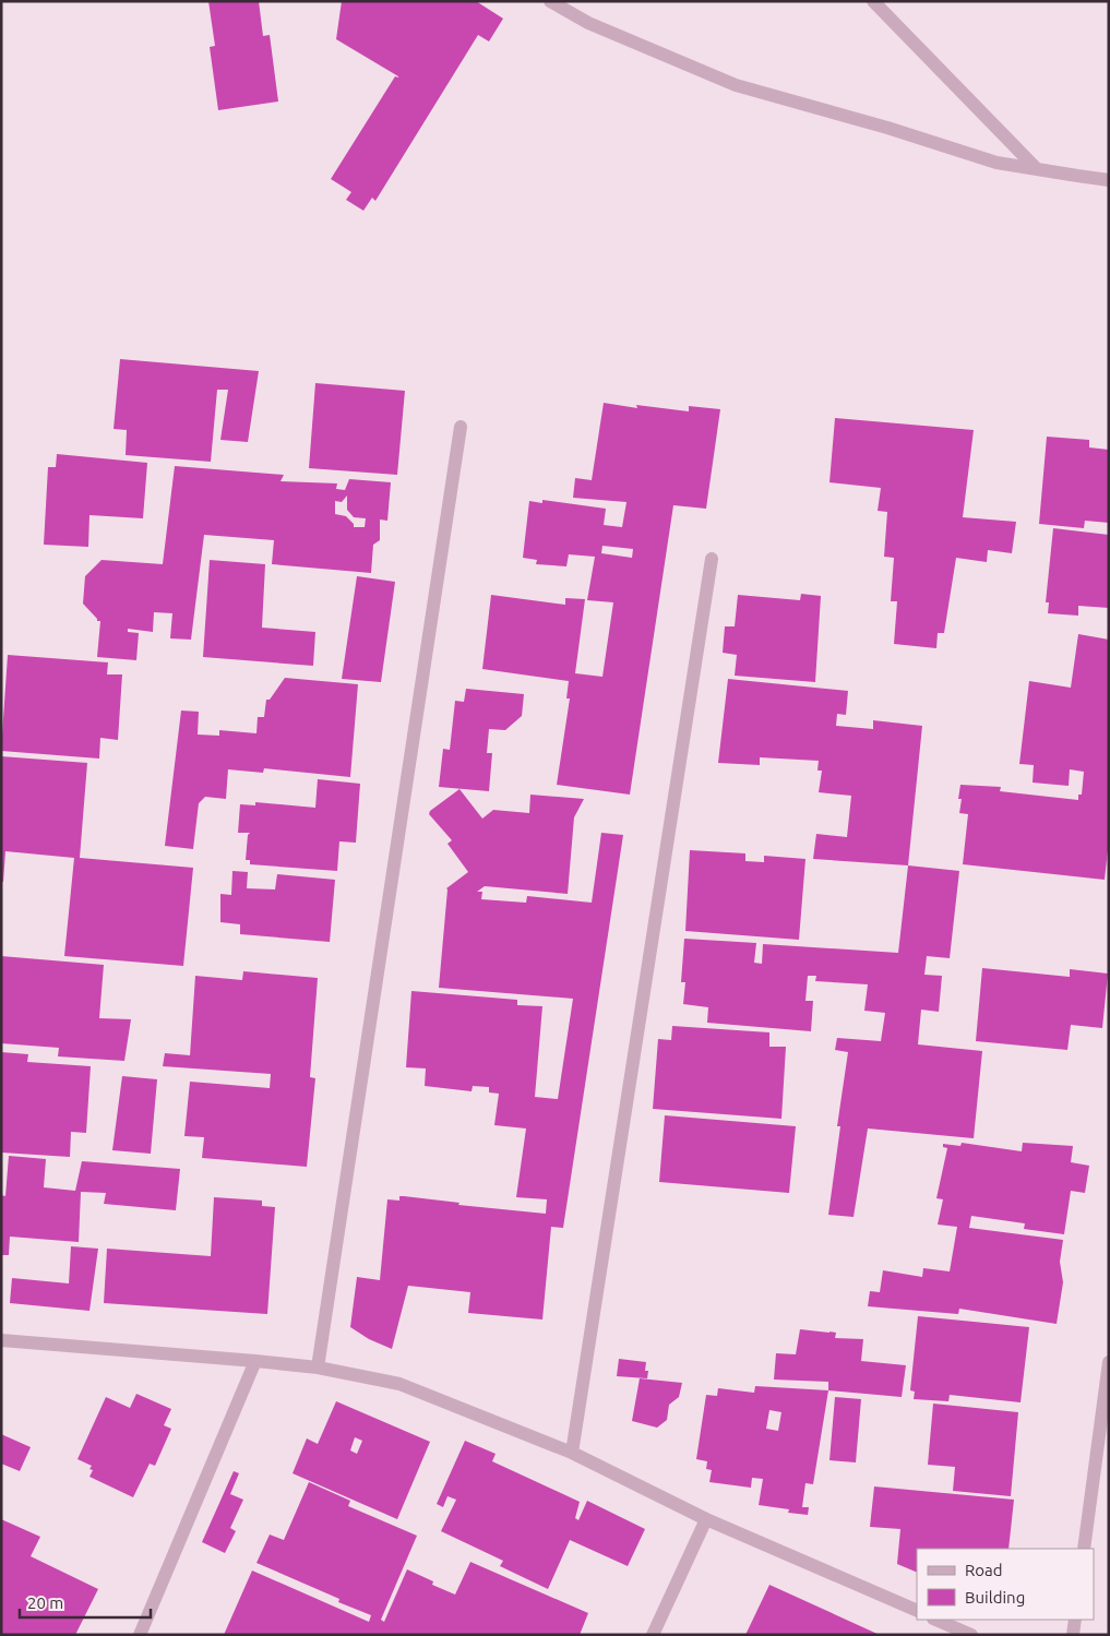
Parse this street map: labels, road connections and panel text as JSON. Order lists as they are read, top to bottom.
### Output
{
  "legend": ["Road", "Building"],
  "scale_bar": "20 m"
}
